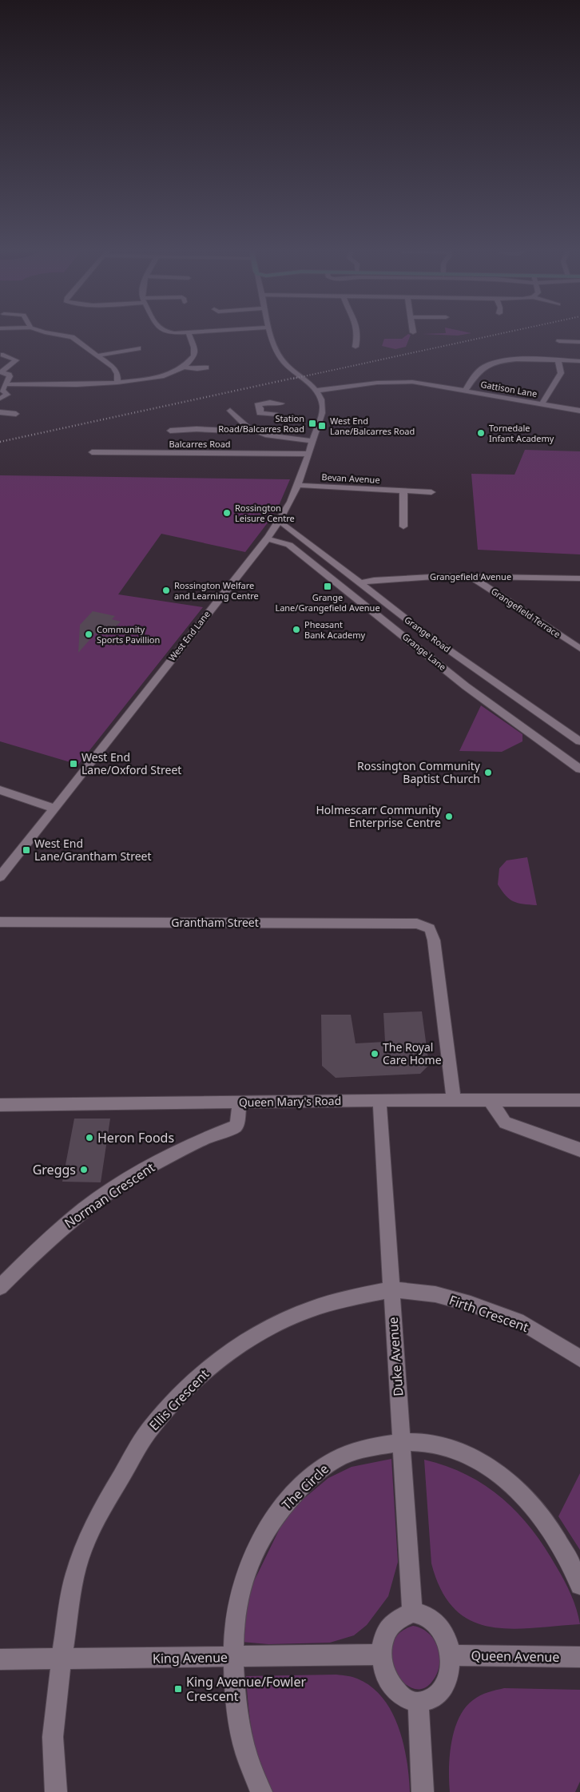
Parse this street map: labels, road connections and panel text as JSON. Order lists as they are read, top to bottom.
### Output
{
  "streets": {
    "street": [
      "Gattison Lane",
      "Balcarres Road",
      "Bevan Avenue",
      "Grangefield Avenue",
      "Grangefield Terrace",
      "Grange Road",
      "West End Lane",
      "Grange Lane",
      "Grantham Street",
      "Queen Mary's Road",
      "Norman Crescent",
      "Firth Crescent",
      "Duke Avenue",
      "Ellis Crescent",
      "The Circle",
      "Queen Avenue",
      "King Avenue"
    ]
  },
  "crossings": [
    ["Gattison Lane", "West End Lane"],
    ["Balcarres Road", "West End Lane"],
    ["Bevan Avenue", "West End Lane"],
    ["Grangefield Avenue", "Grangefield Terrace"],
    ["Grangefield Avenue", "Grange Road"],
    ["Grangefield Avenue", "Grange Lane"],
    ["Grange Road", "West End Lane"],
    ["West End Lane", "Grange Lane"],
    ["Grantham Street", "Queen Mary's Road"],
    ["Queen Mary's Road", "Norman Crescent"],
    ["Queen Mary's Road", "Duke Avenue"],
    ["Firth Crescent", "Duke Avenue"],
    ["Firth Crescent", "Ellis Crescent"],
    ["Duke Avenue", "Ellis Crescent"],
    ["Duke Avenue", "The Circle"],
    ["Duke Avenue", "Queen Avenue"],
    ["Duke Avenue", "King Avenue"],
    ["Ellis Crescent", "King Avenue"],
    ["The Circle", "King Avenue"],
    ["Queen Avenue", "King Avenue"]
  ],
  "places": {
    "transit": [
      "Station Road/Balcarres Road",
      "West End Lane/Balcarres Road",
      "Grange Lane/Grangefield Avenue",
      "West End Lane/Oxford Street",
      "West End Lane/Grantham Street",
      "King Avenue/Fowler Crescent"
    ],
    "other": [
      "Tornedale Infant Academy",
      "Rossington Leisure Centre",
      "Rossington Welfare and Learning Centre",
      "Pheasant Bank Academy",
      "Community Sports Pavillion",
      "Rossington Community Baptist Church",
      "Holmescarr Community Enterprise Centre",
      "The Royal Care Home",
      "Heron Foods",
      "Greggs"
    ]
  }
}
